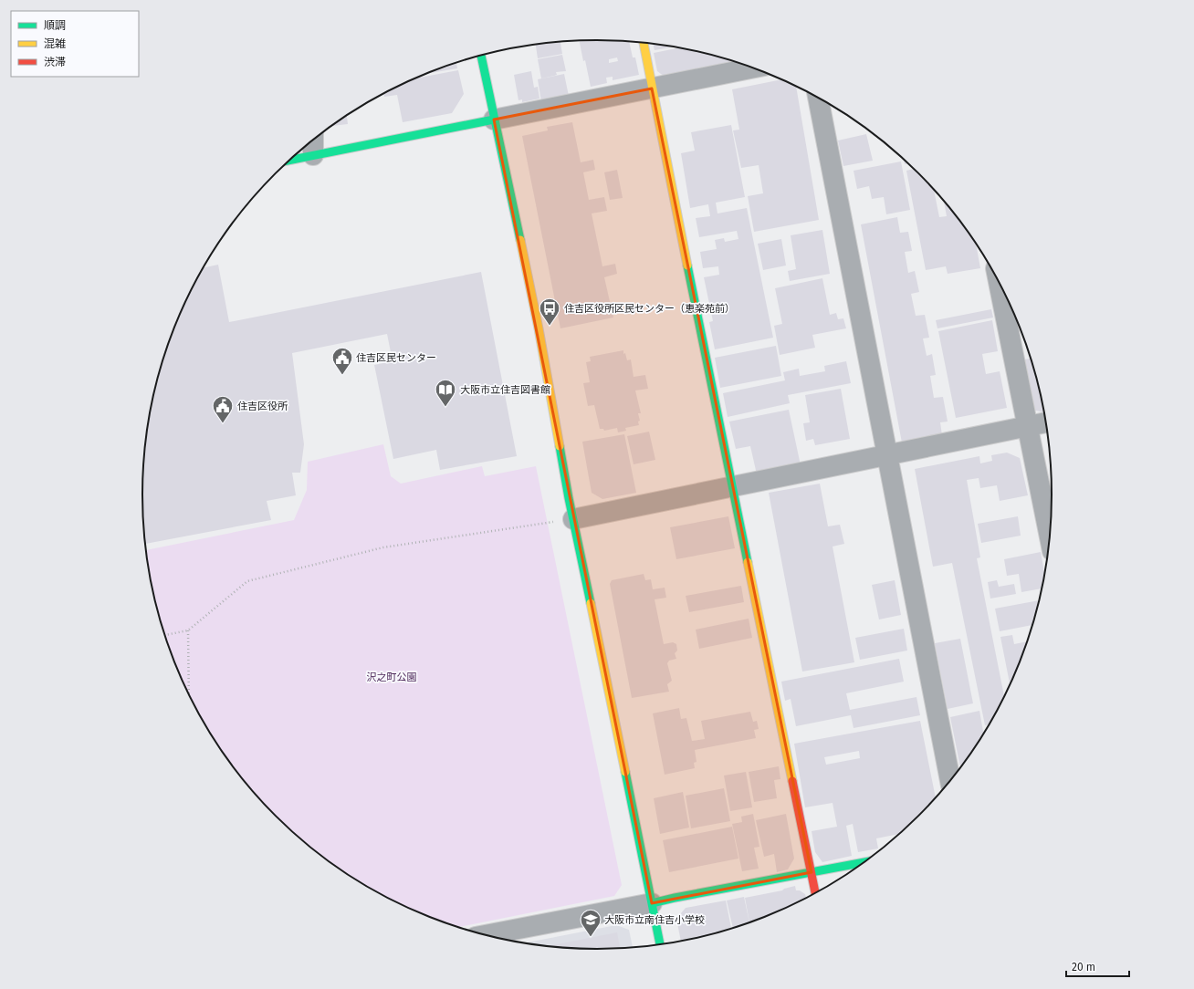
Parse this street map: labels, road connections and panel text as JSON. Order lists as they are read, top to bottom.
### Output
{
  "parks": ["沢之町公園"],
  "places": {
    "bus stop": ["住吉区役所区民センター（恵楽苑前）"],
    "public building": ["住吉区民センター", "住吉区役所"],
    "library": ["大阪市立住吉図書館"],
    "school or university": ["大阪市立南住吉小学校"]
  },
  "legend": ["順調", "混雑", "渋滞"],
  "scale_bar": "20 m"
}
